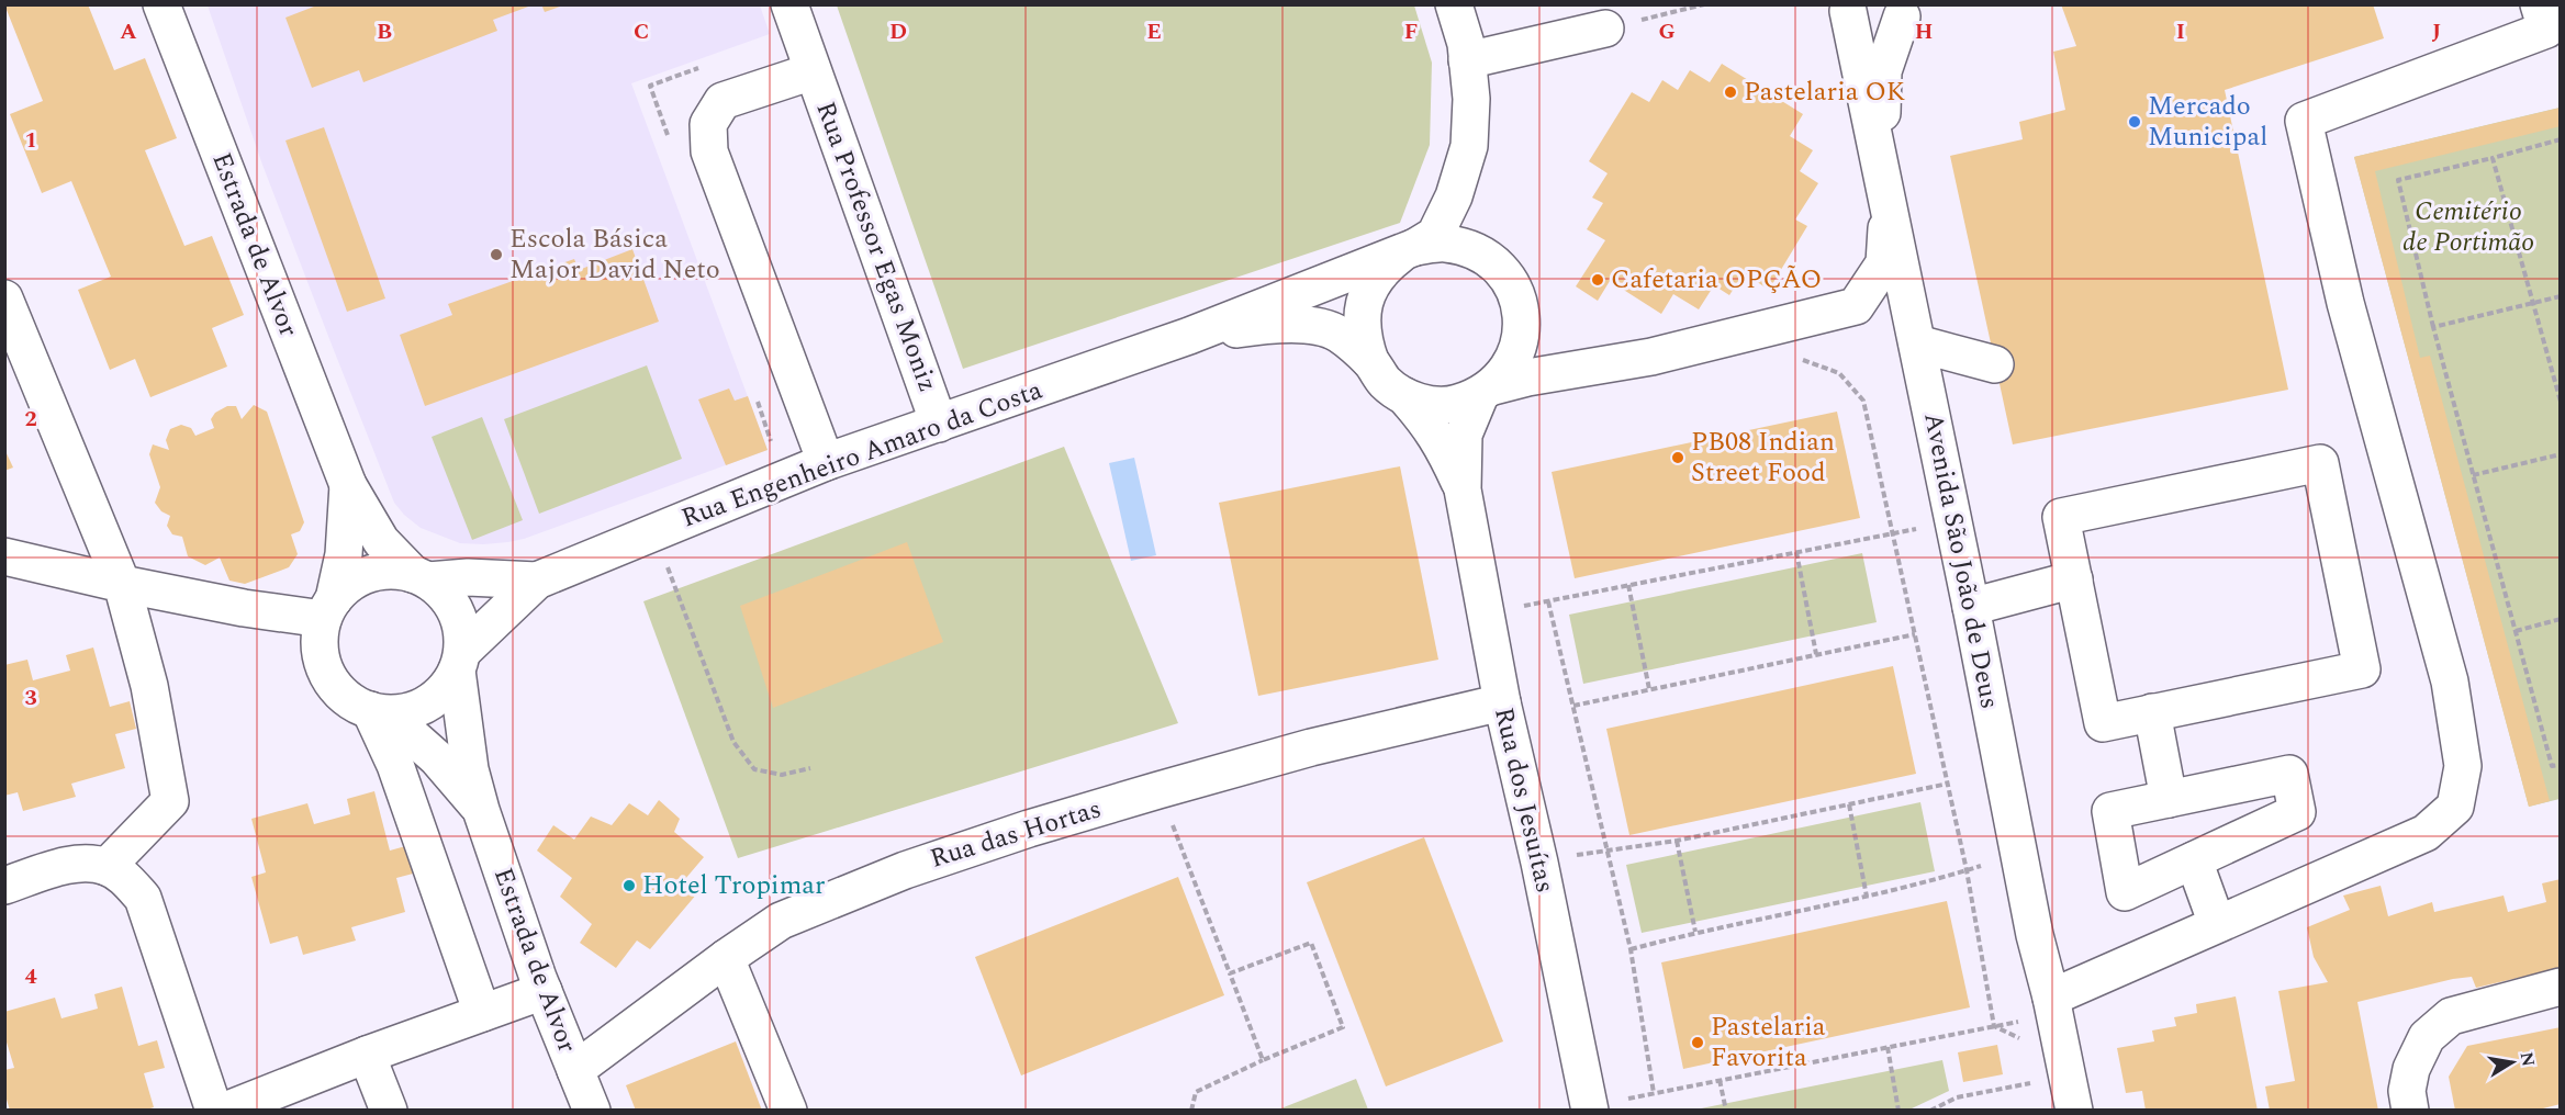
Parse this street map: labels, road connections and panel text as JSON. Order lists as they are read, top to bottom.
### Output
{
  "streets": {
    "street": [
      "Estrada de Alvor",
      "Rua Professor Egas Moniz",
      "Rua Engenheiro Amaro da Costa",
      "Avenida São João de Deus",
      "Rua dos Jesuítas",
      "Rua das Hortas"
    ]
  },
  "crossings": [
    ["Estrada de Alvor", "Rua das Hortas"],
    ["Rua Professor Egas Moniz", "Rua Engenheiro Amaro da Costa"],
    ["Rua dos Jesuítas", "Rua das Hortas"]
  ],
  "parks": ["Cemitério de Portimão"],
  "places": [
    "Pastelaria OK",
    "Mercado Municipal",
    "Escola Básica Major David Neto",
    "Cafetaria OPÇÃO",
    "PB08 Indian Street Food",
    "Hotel Tropimar",
    "Pastelaria Favorita"
  ],
  "north": "right",
  "grid": {
    "columns": [
      "A",
      "B",
      "C",
      "D",
      "E",
      "F",
      "G",
      "H",
      "I",
      "J"
    ],
    "rows": [
      "1",
      "2",
      "3",
      "4"
    ]
  }
}
